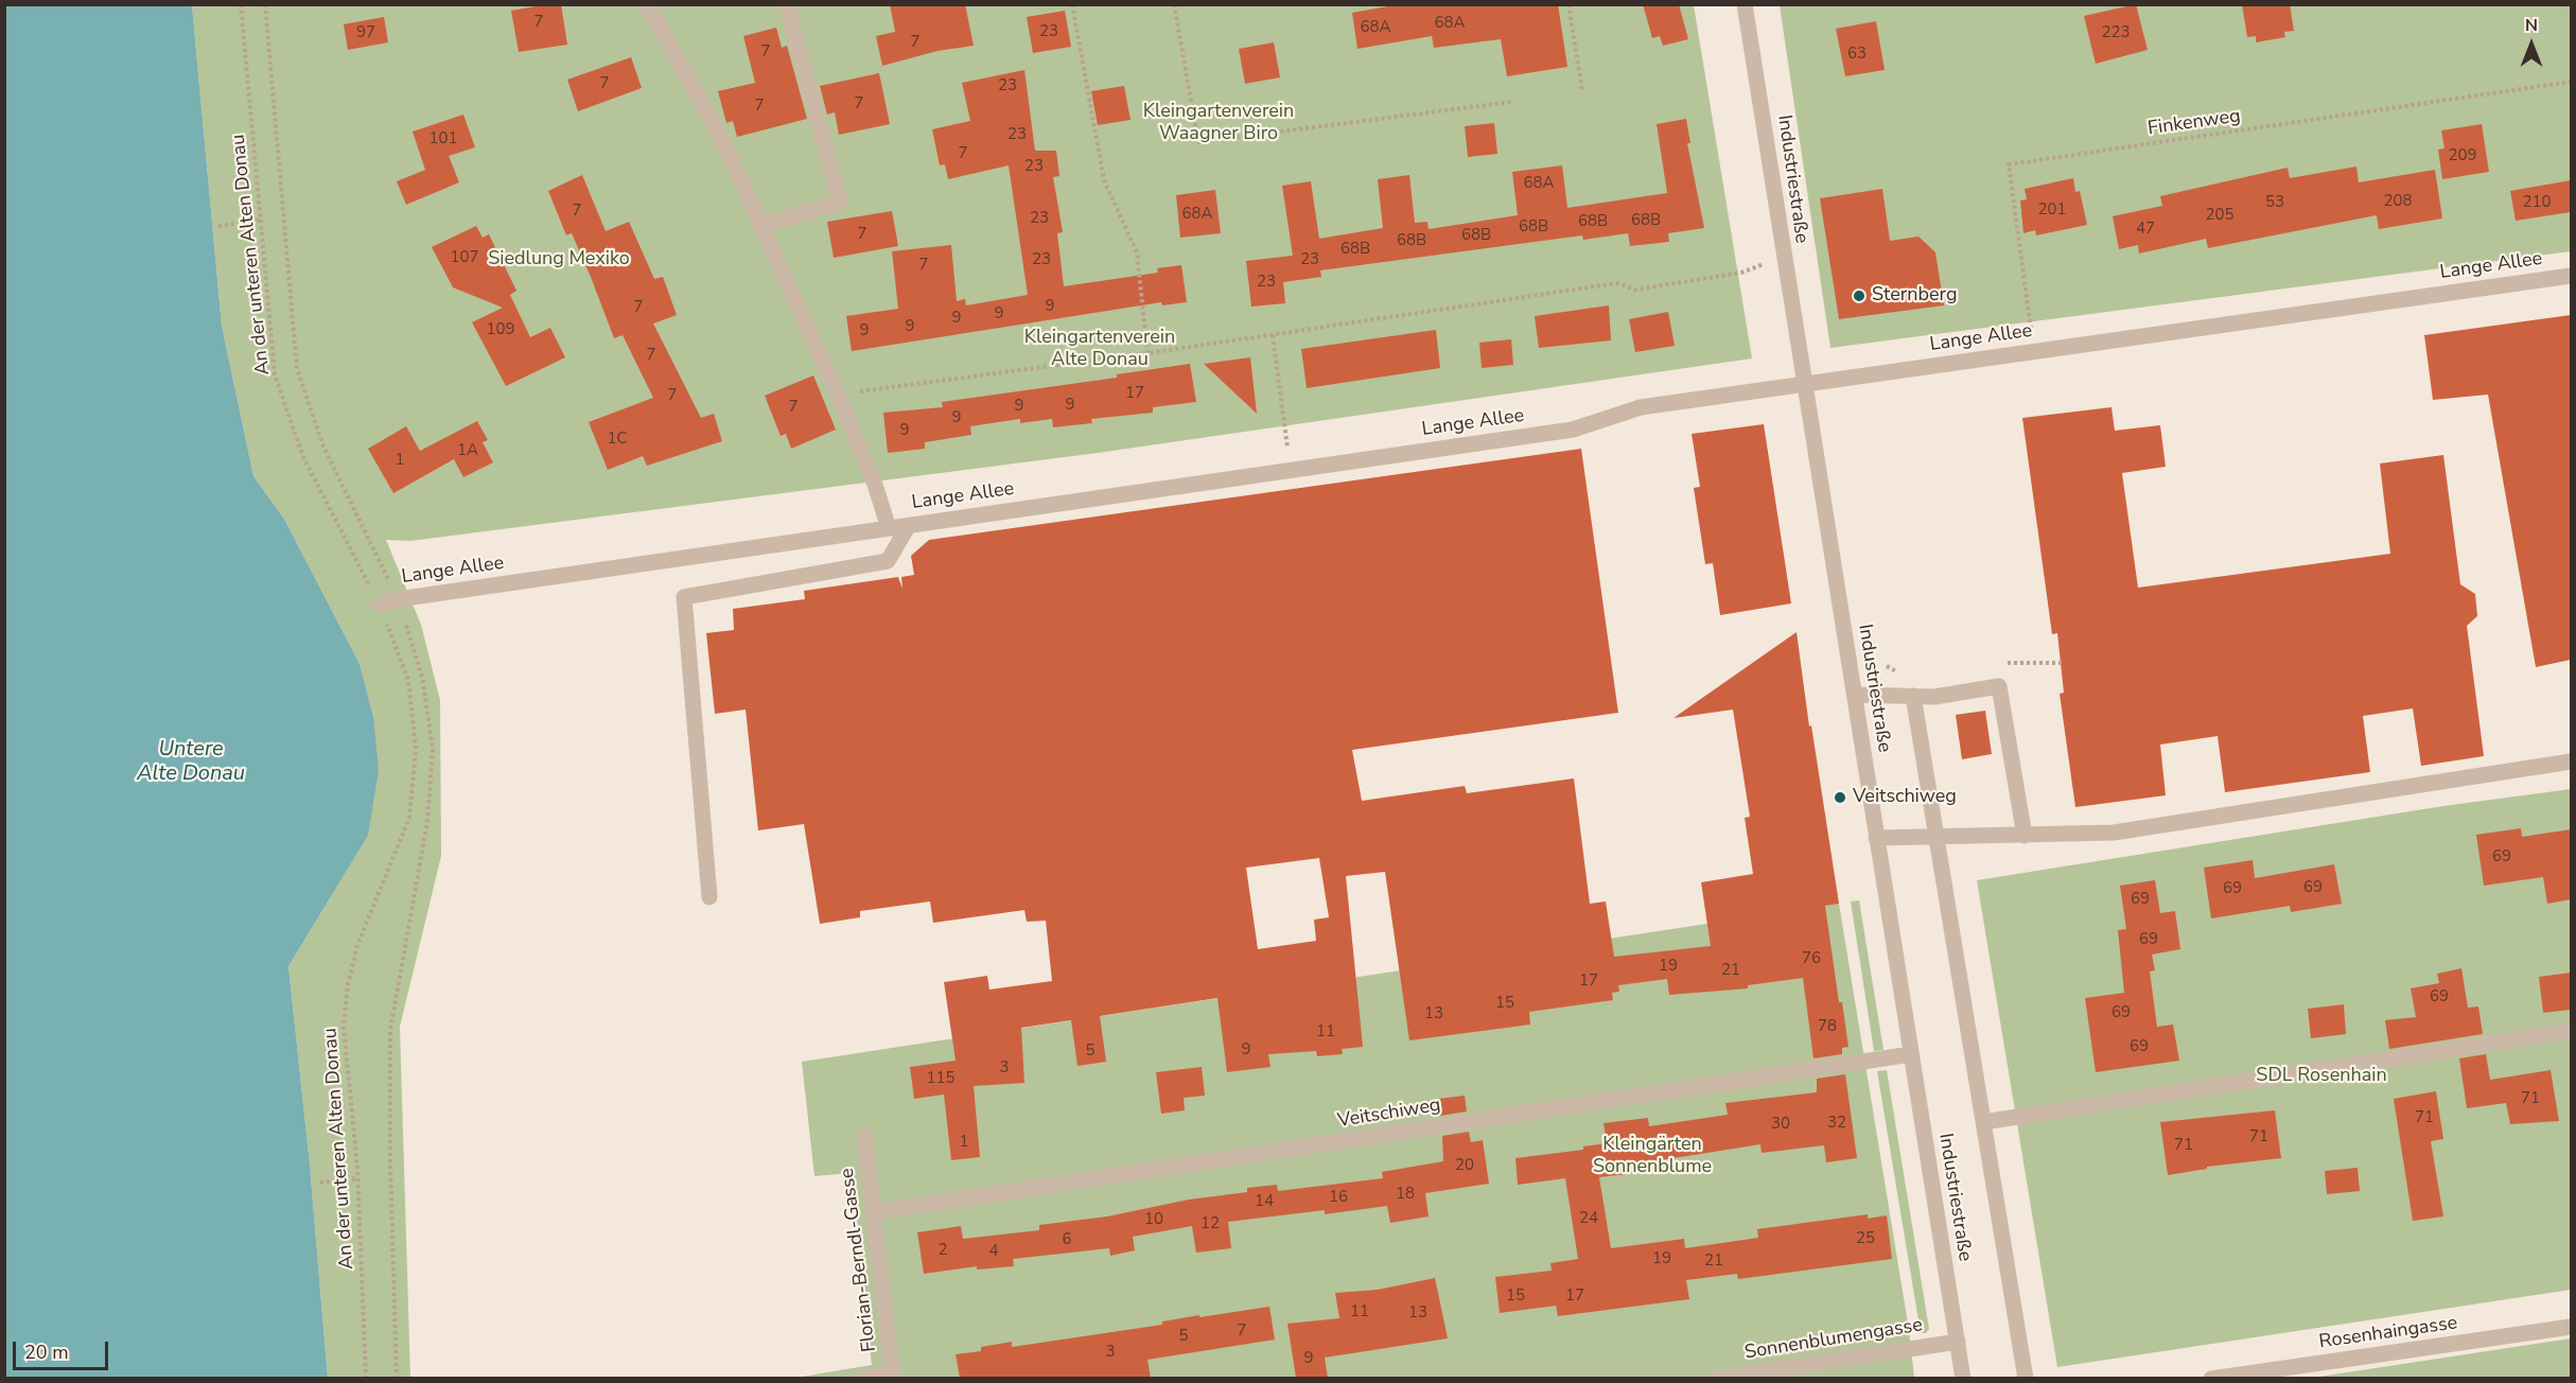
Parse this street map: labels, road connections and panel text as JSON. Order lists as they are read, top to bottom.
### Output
{
  "streets": {
    "street": [
      "Industriestraße",
      "Lange Allee",
      "Veitschiweg",
      "Florian-Berndl-Gasse",
      "Rosenhaingasse",
      "Sonnenblumengasse"
    ],
    "path": ["Finkenweg", "An der unteren Alten Donau"]
  },
  "crossings": [
    ["Finkenweg", "Lange Allee"],
    ["Industriestraße", "Lange Allee"],
    ["Industriestraße", "Veitschiweg"],
    ["Industriestraße", "Sonnenblumengasse"],
    ["An der unteren Alten Donau", "Lange Allee"],
    ["Veitschiweg", "Florian-Berndl-Gasse"]
  ],
  "water": ["Untere Alte Donau"],
  "parks": [
    "Kleingartenverein Waagner Biro",
    "Siedlung Mexiko",
    "Kleingartenverein Alte Donau",
    "SDL Rosenhain",
    "Kleingärten Sonnenblume"
  ],
  "places": ["Sternberg", "Veitschiweg"],
  "house_numbers": [
    "7",
    "68A",
    "68A",
    "23",
    "97",
    "223",
    "7",
    "7",
    "63",
    "7",
    "23",
    "7",
    "7",
    "23",
    "101",
    "7",
    "209",
    "23",
    "68A",
    "208",
    "53",
    "210",
    "201",
    "7",
    "68A",
    "205",
    "23",
    "68B",
    "68B",
    "68B",
    "47",
    "7",
    "68B",
    "68B",
    "68B",
    "107",
    "23",
    "23",
    "7",
    "23",
    "9",
    "7",
    "9",
    "9",
    "9",
    "109",
    "9",
    "7",
    "17",
    "7",
    "9",
    "9",
    "7",
    "9",
    "9",
    "1C",
    "1A",
    "1",
    "69",
    "69",
    "69",
    "69",
    "69",
    "76",
    "19",
    "21",
    "17",
    "69",
    "15",
    "69",
    "13",
    "78",
    "11",
    "69",
    "9",
    "5",
    "3",
    "115",
    "71",
    "71",
    "32",
    "30",
    "71",
    "1",
    "71",
    "20",
    "18",
    "16",
    "14",
    "24",
    "10",
    "12",
    "25",
    "6",
    "2",
    "4",
    "19",
    "21",
    "15",
    "17",
    "11",
    "13",
    "7",
    "5",
    "3",
    "9"
  ],
  "scale_bar": "20 m",
  "north": "top"
}
